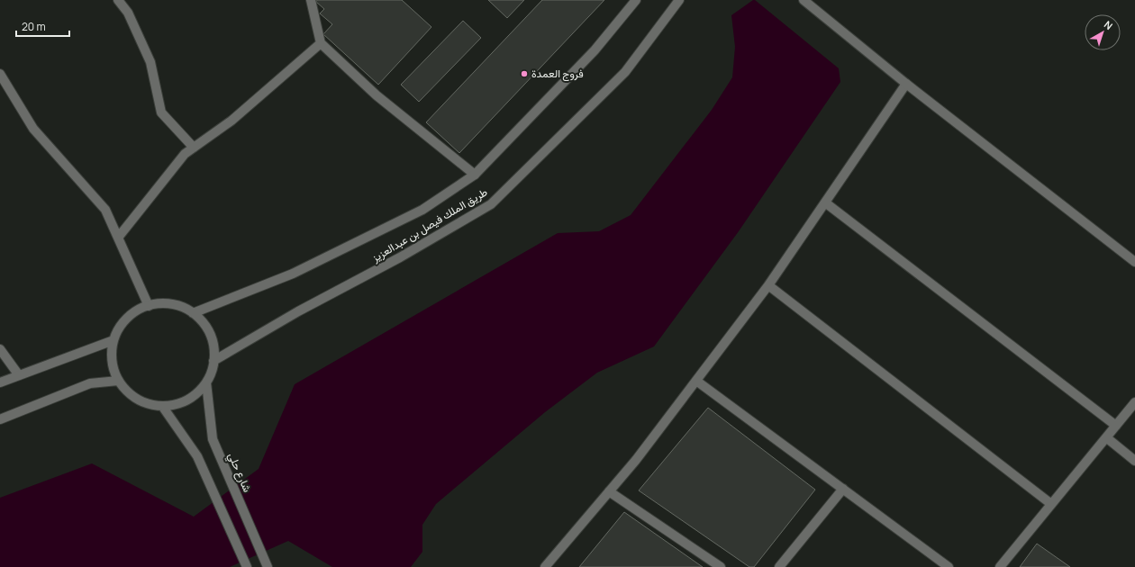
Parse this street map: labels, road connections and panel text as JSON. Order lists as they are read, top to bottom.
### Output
{
  "streets": {
    "street": ["طريق الملك فيصل بن عبدالعزيز", "شارع حلي"]
  },
  "crossings": [
    ["طريق الملك فيصل بن عبدالعزيز", "شارع حلي"]
  ],
  "places": ["فروج العمدة"],
  "scale_bar": "20 m",
  "north": "top right"
}
